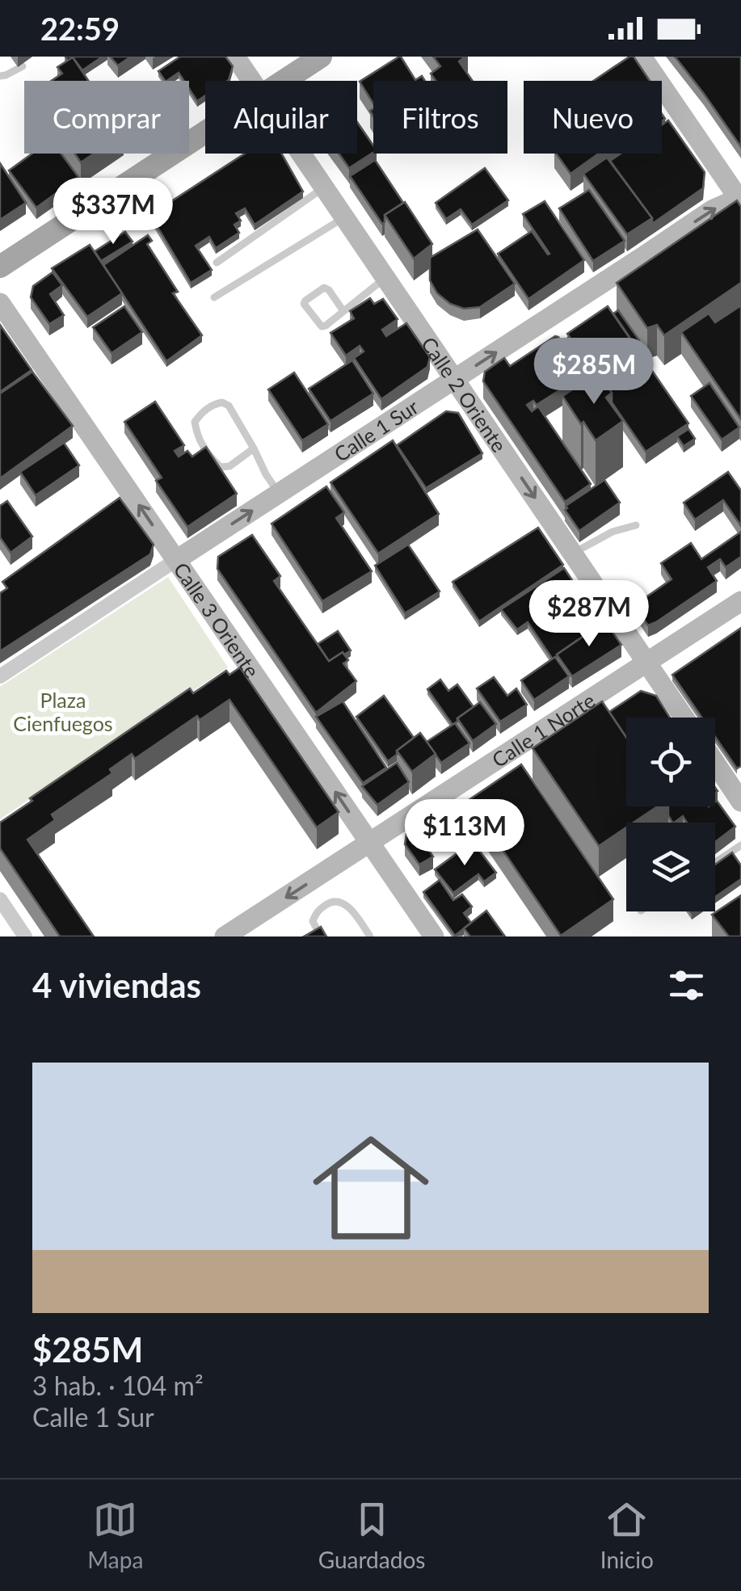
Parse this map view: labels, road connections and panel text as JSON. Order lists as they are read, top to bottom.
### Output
{
  "streets": {
    "street": [
      "Calle 2 Oriente",
      "Calle 1 Sur",
      "Calle 3 Oriente",
      "Calle 1 Norte"
    ]
  },
  "crossings": [
    ["Calle 2 Oriente", "Calle 1 Sur"],
    ["Calle 2 Oriente", "Calle 1 Norte"],
    ["Calle 1 Sur", "Calle 3 Oriente"],
    ["Calle 3 Oriente", "Calle 1 Norte"]
  ],
  "one_way": ["Calle 1 Sur", "Calle 3 Oriente"],
  "parks": ["Plaza Cienfuegos"],
  "page": {
    "status": "22:59",
    "chip": [
      "Comprar",
      "Alquilar",
      "Filtros",
      "Nuevo"
    ],
    "price": [
      "$337M",
      "$285M",
      "$287M",
      "$113M"
    ],
    "heading": "4 viviendas",
    "list": [
      {
        "name": "$285M",
        "note": "3 hab. · 104 m² · Calle 1 Sur"
      }
    ],
    "tabs": ["Mapa", "Guardados", "Inicio"]
  }
}
